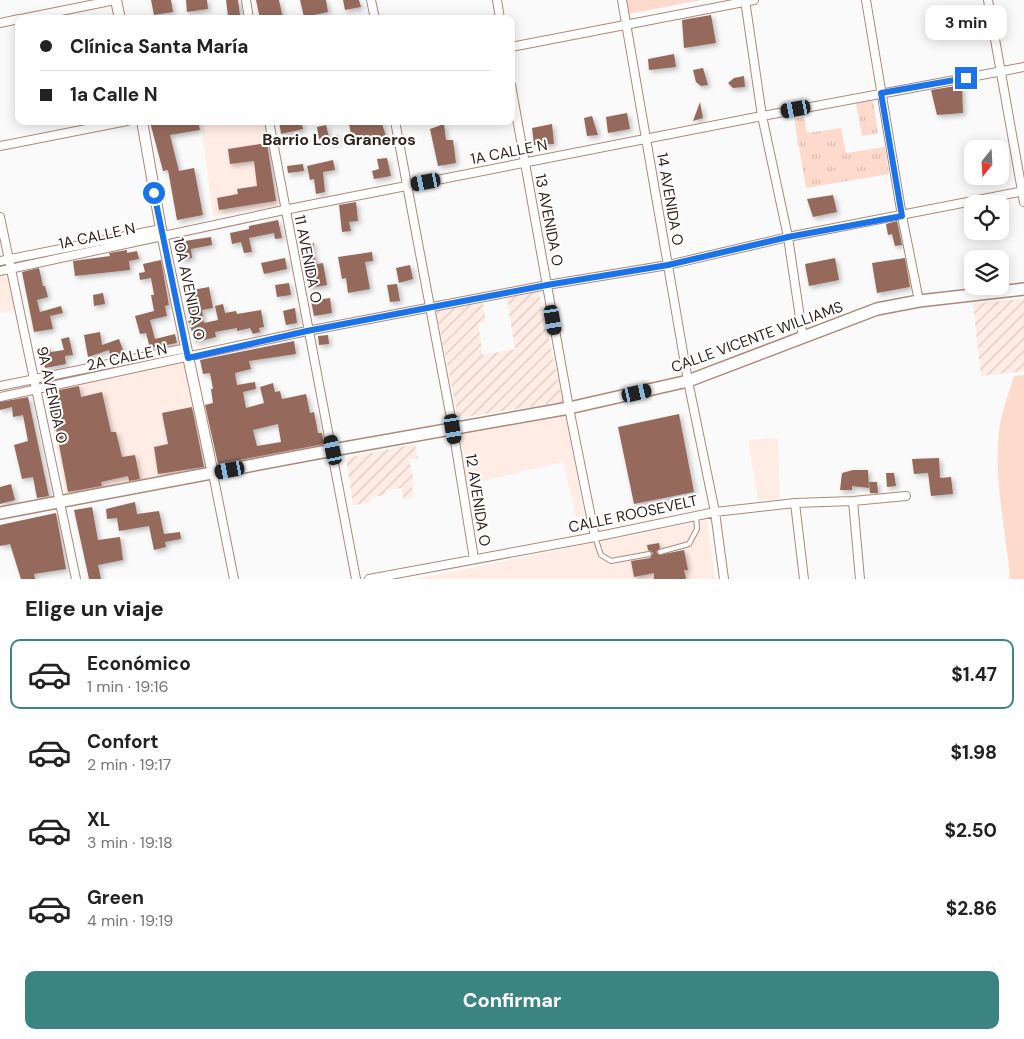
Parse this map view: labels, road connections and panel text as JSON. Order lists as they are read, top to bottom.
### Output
{
  "streets": {
    "main road": ["CALLE VICENTE WILLIAMS"],
    "street": [
      "1A CALLE N",
      "14 AVENIDA O",
      "13 AVENIDA O",
      "11 AVENIDA O",
      "10A AVENIDA O",
      "2A CALLE N",
      "9A AVENIDA O",
      "12 AVENIDA O",
      "CALLE ROOSEVELT"
    ]
  },
  "crossings": [
    ["1A CALLE N", "14 AVENIDA O"],
    ["1A CALLE N", "13 AVENIDA O"],
    ["1A CALLE N", "11 AVENIDA O"],
    ["1A CALLE N", "10A AVENIDA O"],
    ["1A CALLE N", "9A AVENIDA O"],
    ["1A CALLE N", "12 AVENIDA O"],
    ["14 AVENIDA O", "CALLE VICENTE WILLIAMS"],
    ["14 AVENIDA O", "2A CALLE N"],
    ["14 AVENIDA O", "CALLE ROOSEVELT"],
    ["13 AVENIDA O", "CALLE VICENTE WILLIAMS"],
    ["13 AVENIDA O", "2A CALLE N"],
    ["13 AVENIDA O", "CALLE ROOSEVELT"],
    ["11 AVENIDA O", "CALLE VICENTE WILLIAMS"],
    ["11 AVENIDA O", "2A CALLE N"],
    ["10A AVENIDA O", "CALLE VICENTE WILLIAMS"],
    ["10A AVENIDA O", "2A CALLE N"],
    ["CALLE VICENTE WILLIAMS", "9A AVENIDA O"],
    ["CALLE VICENTE WILLIAMS", "12 AVENIDA O"],
    ["2A CALLE N", "9A AVENIDA O"],
    ["2A CALLE N", "12 AVENIDA O"],
    ["12 AVENIDA O", "CALLE ROOSEVELT"]
  ],
  "districts": ["Barrio Los Graneros"],
  "north": "bottom",
  "page": {
    "bubble": "3 min",
    "banner": ["Clínica Santa María", "1a Calle N"],
    "heading": "Elige un viaje",
    "list": [
      {
        "name": "Económico",
        "note": "1 min · 19:16",
        "value": "$1.47"
      },
      {
        "name": "Confort",
        "note": "2 min · 19:17",
        "value": "$1.98"
      },
      {
        "name": "XL",
        "note": "3 min · 19:18",
        "value": "$2.50"
      },
      {
        "name": "Green",
        "note": "4 min · 19:19",
        "value": "$2.86"
      }
    ],
    "buttons": "Confirmar"
  }
}
